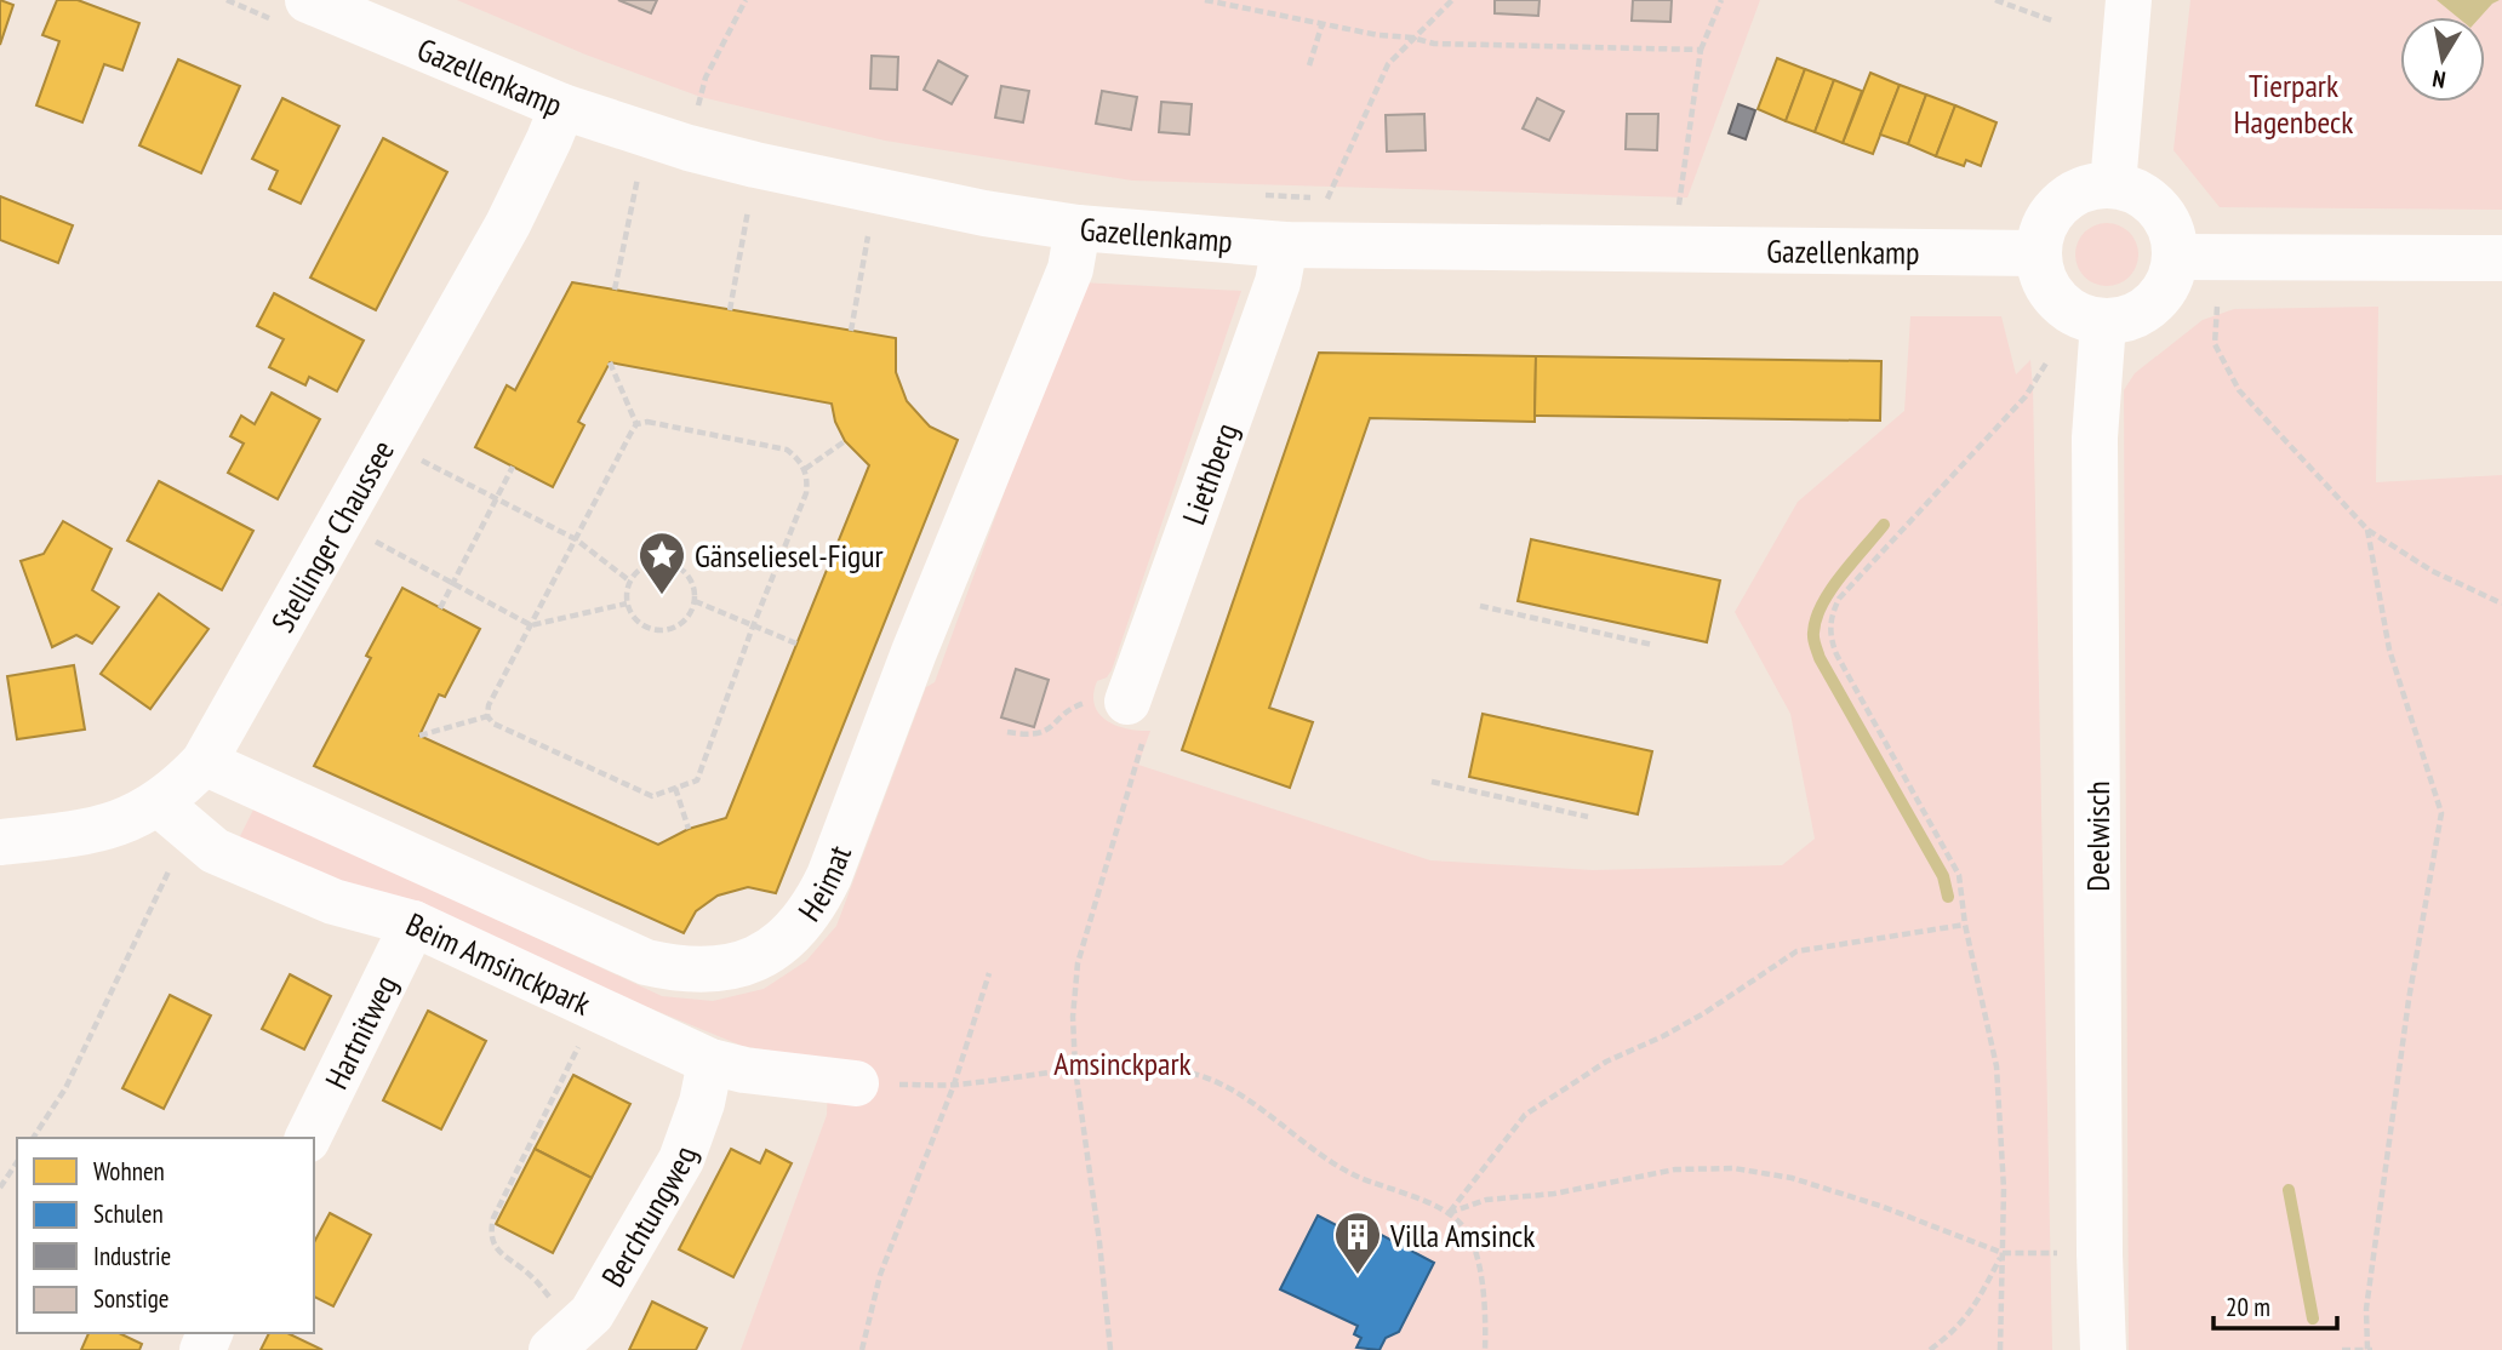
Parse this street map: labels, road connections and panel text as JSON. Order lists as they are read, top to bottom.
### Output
{
  "streets": {
    "street": [
      "Gazellenkamp",
      "Liethberg",
      "Stellinger Chaussee",
      "Deelwisch",
      "Heimat",
      "Beim Amsinckpark",
      "Hartnitweg",
      "Berchtungweg"
    ]
  },
  "crossings": [
    ["Gazellenkamp", "Liethberg"],
    ["Gazellenkamp", "Stellinger Chaussee"],
    ["Gazellenkamp", "Deelwisch"],
    ["Gazellenkamp", "Heimat"],
    ["Stellinger Chaussee", "Heimat"],
    ["Stellinger Chaussee", "Beim Amsinckpark"],
    ["Beim Amsinckpark", "Hartnitweg"],
    ["Beim Amsinckpark", "Berchtungweg"]
  ],
  "parks": ["Tierpark Hagenbeck", "Amsinckpark"],
  "places": {
    "place": ["Gänseliesel-Figur"],
    "building": ["Villa Amsinck"]
  },
  "legend": [
    "Wohnen",
    "Schulen",
    "Industrie",
    "Sonstige"
  ],
  "scale_bar": "20 m",
  "north": "bottom"
}
